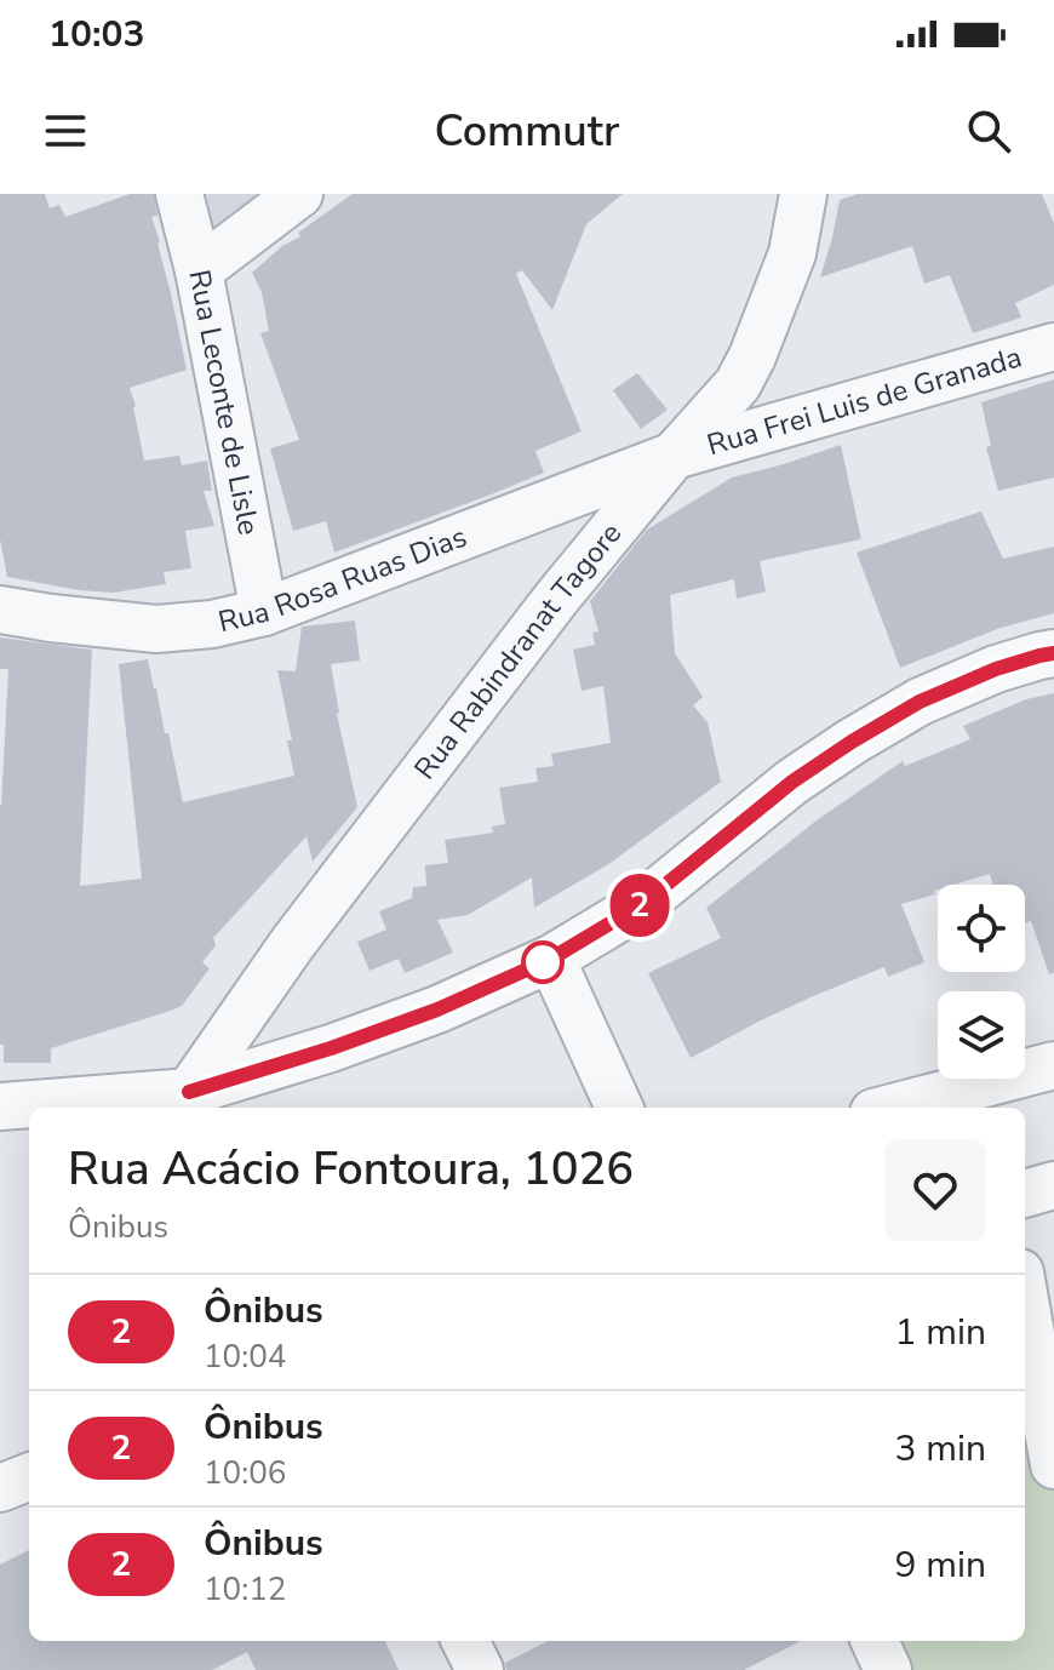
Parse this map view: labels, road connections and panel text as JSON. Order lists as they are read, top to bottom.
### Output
{
  "streets": {
    "street": [
      "Rua Frei Luis de Granada",
      "Rua Leconte de Lisle",
      "Rua Rosa Ruas Dias",
      "Rua Rabindranat Tagore"
    ]
  },
  "crossings": [
    ["Rua Frei Luis de Granada", "Rua Rosa Ruas Dias"],
    ["Rua Frei Luis de Granada", "Rua Rabindranat Tagore"],
    ["Rua Leconte de Lisle", "Rua Rosa Ruas Dias"],
    ["Rua Rosa Ruas Dias", "Rua Rabindranat Tagore"]
  ],
  "lines": ["bus line 2"],
  "page": {
    "status": "10:03",
    "header": "Commutr",
    "on_map": "2",
    "heading": ["Rua Acácio Fontoura, 1026", "Ônibus"],
    "list": [
      {
        "mark": "2",
        "name": "Ônibus",
        "note": "10:04",
        "value": "1 min"
      },
      {
        "mark": "2",
        "name": "Ônibus",
        "note": "10:06",
        "value": "3 min"
      },
      {
        "mark": "2",
        "name": "Ônibus",
        "note": "10:12",
        "value": "9 min"
      }
    ]
  }
}
